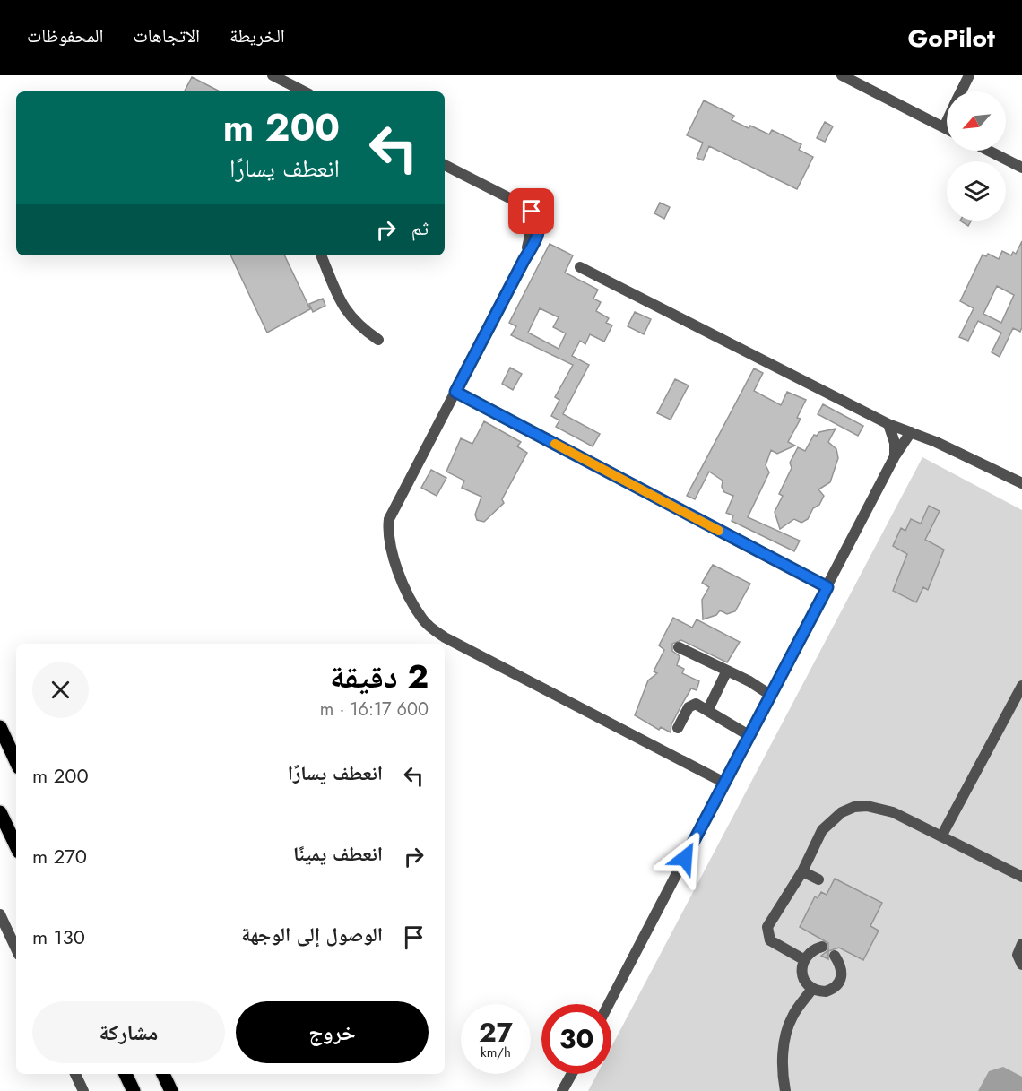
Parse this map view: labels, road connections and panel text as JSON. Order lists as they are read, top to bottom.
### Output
{
  "north": "bottom left",
  "page": {
    "header": "GoPilot",
    "nav": ["الخريطة", "الاتجاهات", "المحفوظات"],
    "turn": ["200 m", "انعطف يسارًا"],
    "then": "ثم",
    "heading": ["2 دقيقة", "600 m · 16:17"],
    "list": [
      {
        "name": "انعطف يسارًا",
        "value": "200 m"
      },
      {
        "name": "انعطف يمينًا",
        "value": "270 m"
      },
      {
        "name": "الوصول إلى الوجهة",
        "value": "130 m"
      }
    ],
    "buttons": ["خروج", "مشاركة"],
    "speed": "27 km/h",
    "limit": "30"
  }
}
